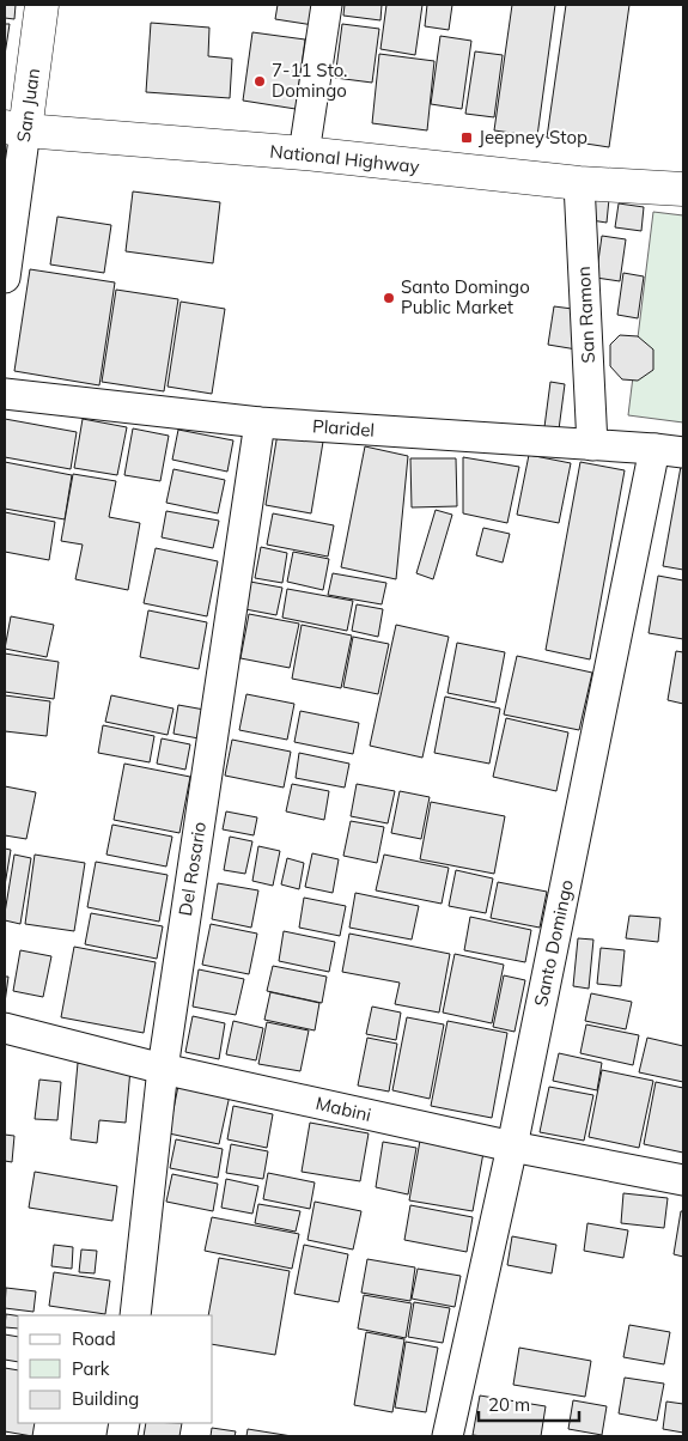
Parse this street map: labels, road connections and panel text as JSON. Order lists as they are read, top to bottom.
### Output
{
  "streets": {
    "main road": ["San Juan", "National Highway"],
    "street": [
      "San Ramon",
      "Plaridel",
      "Del Rosario",
      "Santo Domingo",
      "Mabini"
    ]
  },
  "crossings": [
    ["San Juan", "National Highway"],
    ["National Highway", "San Ramon"],
    ["San Ramon", "Plaridel"],
    ["Plaridel", "Del Rosario"],
    ["Plaridel", "Santo Domingo"],
    ["Del Rosario", "Mabini"],
    ["Santo Domingo", "Mabini"]
  ],
  "places": {
    "other": ["7-11 Sto. Domingo", "Santo Domingo Public Market"],
    "transit": ["Jeepney Stop"]
  },
  "legend": ["Road", "Park", "Building"],
  "scale_bar": "20 m"
}
